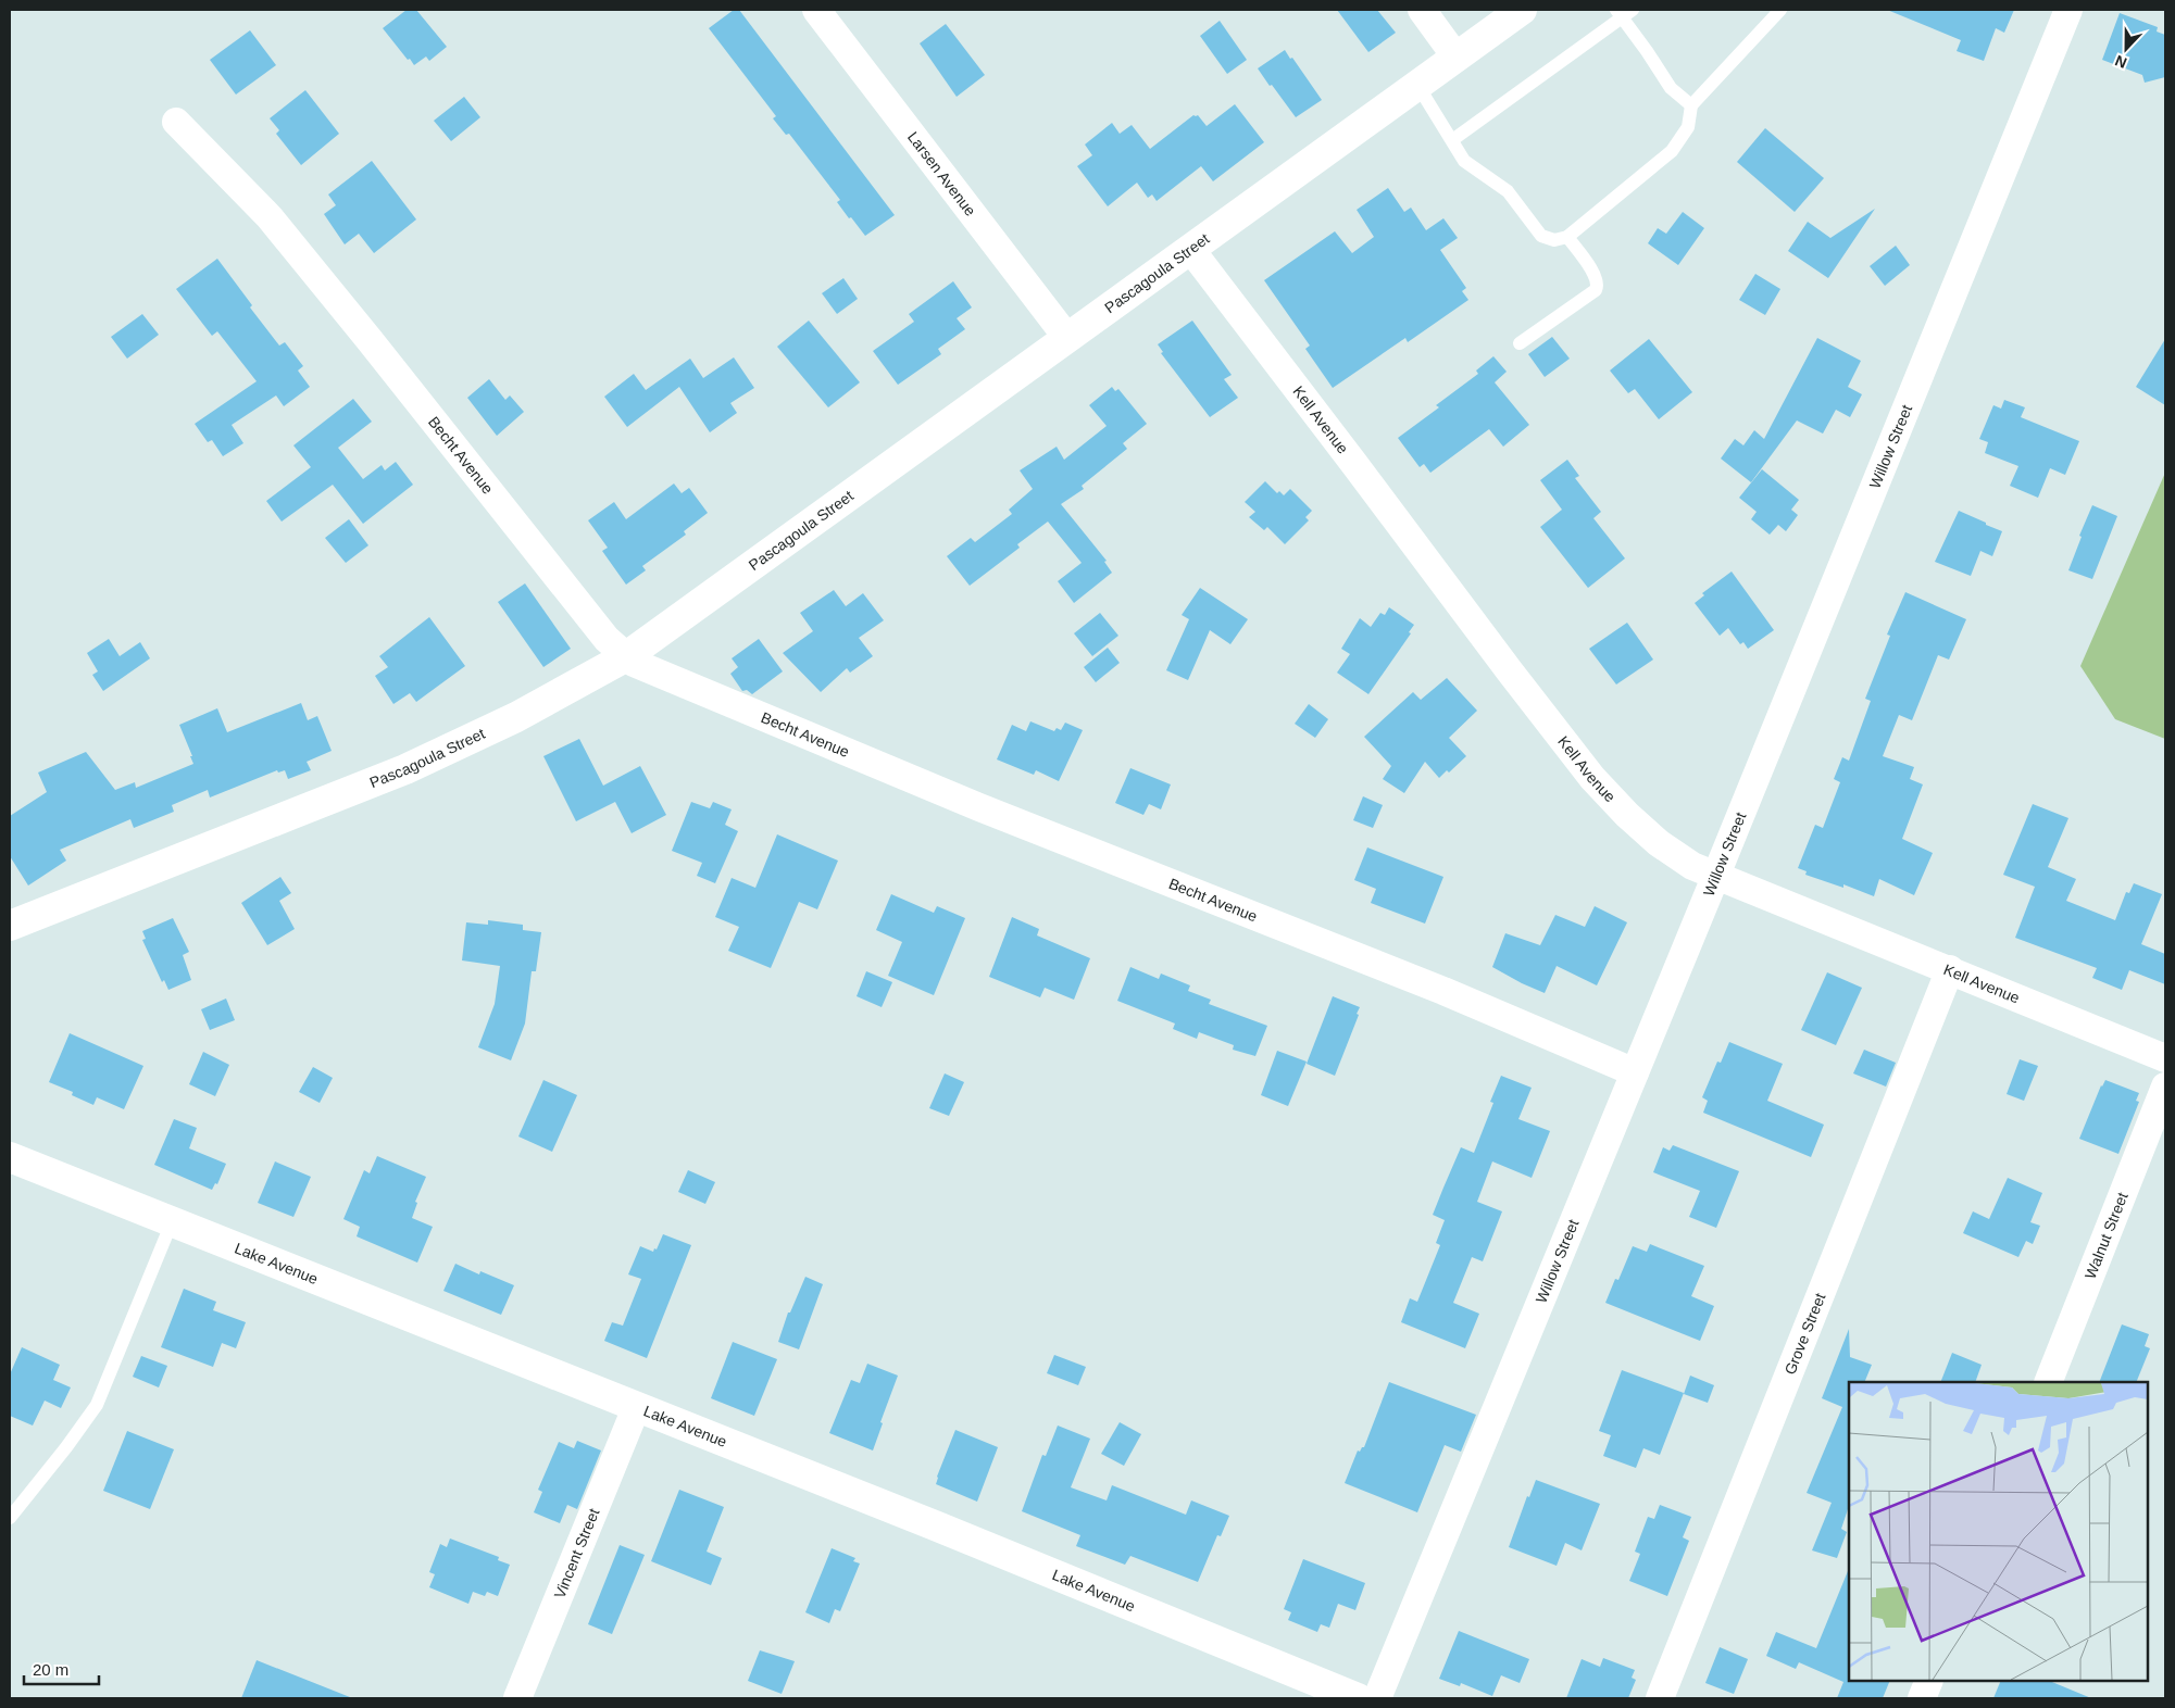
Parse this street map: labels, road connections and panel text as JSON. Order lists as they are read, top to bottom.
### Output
{
  "streets": {
    "street": [
      "Larsen Avenue",
      "Pascagoula Street",
      "Kell Avenue",
      "Willow Street",
      "Becht Avenue",
      "Walnut Street",
      "Lake Avenue",
      "Grove Street",
      "Vincent Street"
    ]
  },
  "crossings": [
    ["Larsen Avenue", "Pascagoula Street"],
    ["Pascagoula Street", "Kell Avenue"],
    ["Pascagoula Street", "Becht Avenue"],
    ["Kell Avenue", "Willow Street"],
    ["Kell Avenue", "Grove Street"],
    ["Willow Street", "Becht Avenue"],
    ["Lake Avenue", "Vincent Street"]
  ],
  "scale_bar": "20 m",
  "north": "bottom"
}
